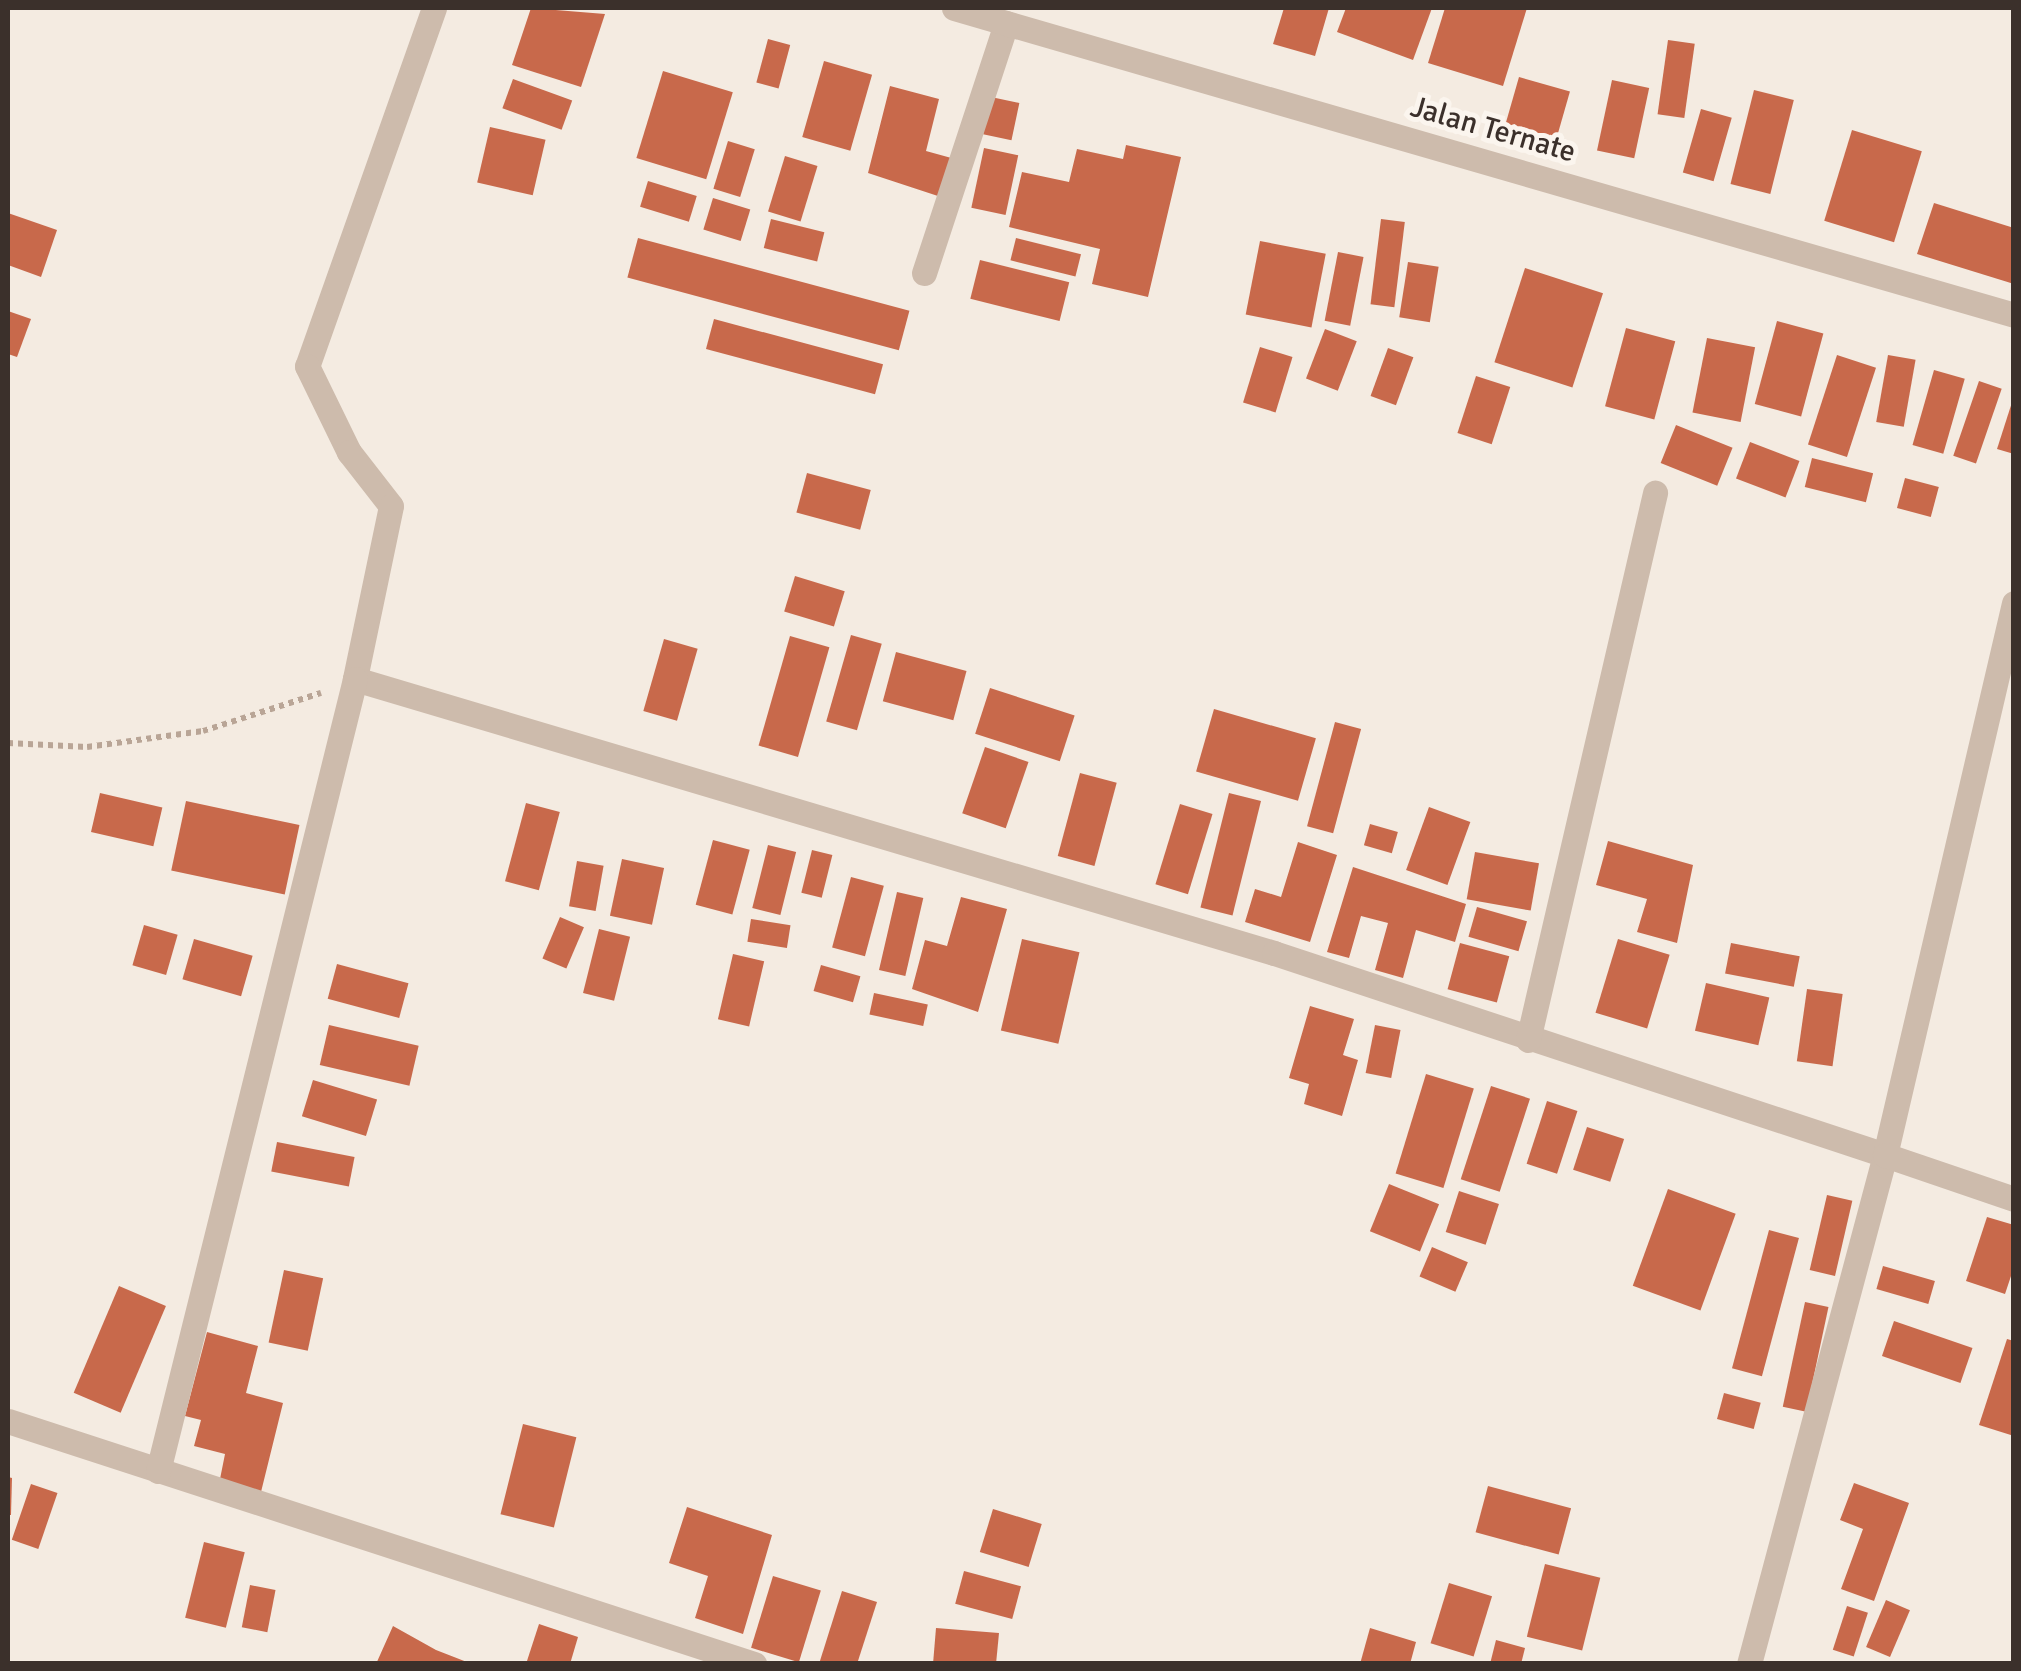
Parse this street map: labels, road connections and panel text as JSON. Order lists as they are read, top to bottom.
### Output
{
  "streets": {
    "street": ["Jalan Ternate"]
  }
}
